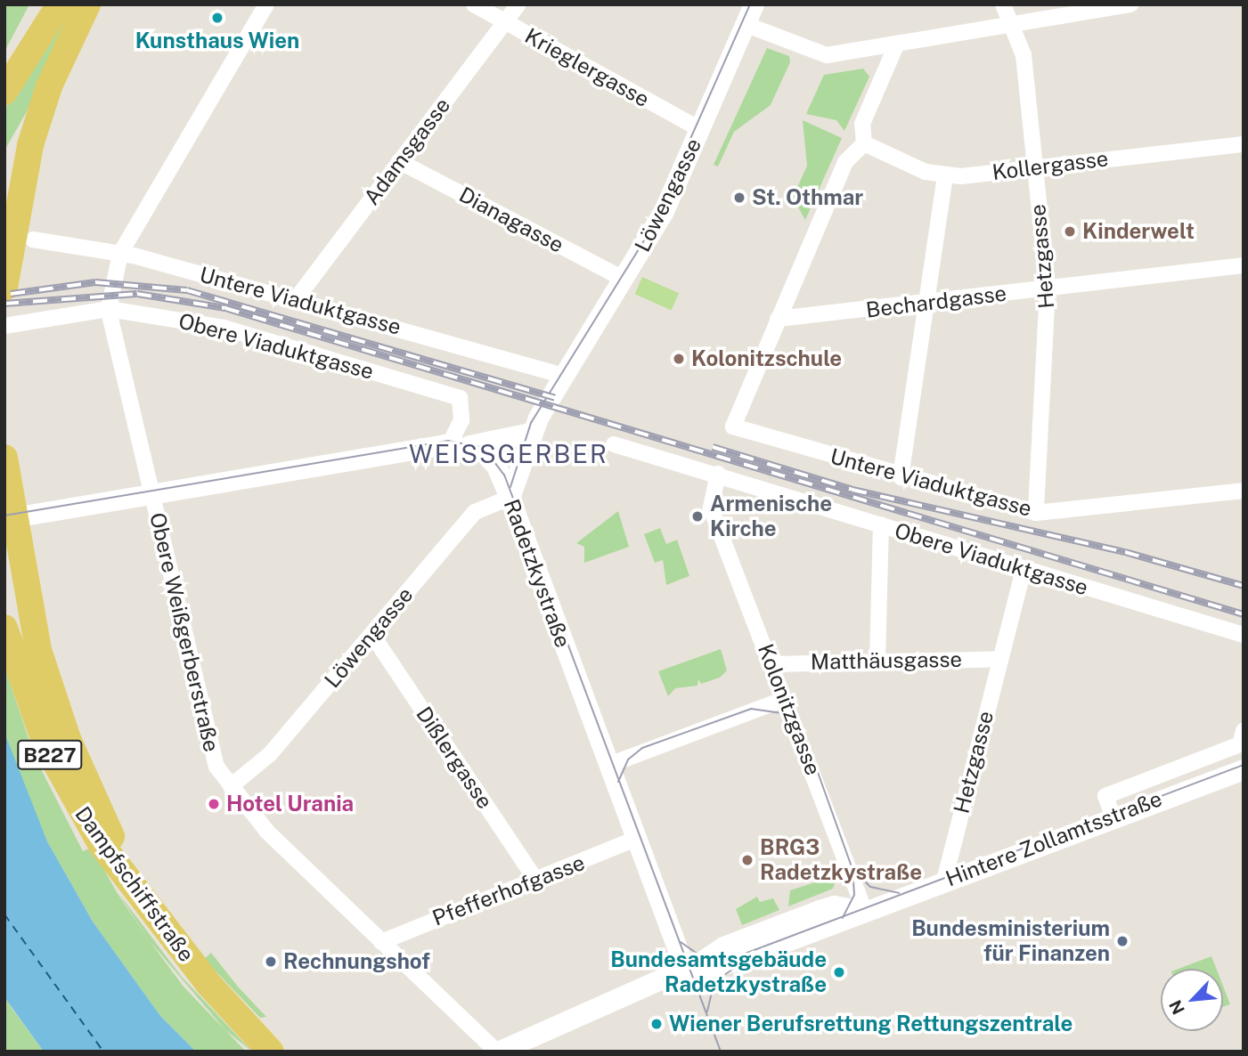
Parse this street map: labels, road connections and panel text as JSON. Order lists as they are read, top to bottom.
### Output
{
  "streets": {
    "main road": ["B227", "Dampfschiffstraße"],
    "street": [
      "Krieglergasse",
      "Adamsgasse",
      "Kollergasse",
      "Löwengasse",
      "Dianagasse",
      "Hetzgasse",
      "Untere Viaduktgasse",
      "Bechardgasse",
      "Obere Viaduktgasse",
      "Radetzkystraße",
      "Obere Weißgerberstraße",
      "Matthäusgasse",
      "Kolonitzgasse",
      "Dißlergasse",
      "Hintere Zollamtsstraße",
      "Pfefferhofgasse"
    ]
  },
  "crossings": [
    ["Krieglergasse", "Adamsgasse"],
    ["Krieglergasse", "Löwengasse"],
    ["Adamsgasse", "Dianagasse"],
    ["Adamsgasse", "Untere Viaduktgasse"],
    ["Kollergasse", "Hetzgasse"],
    ["Löwengasse", "Dianagasse"],
    ["Löwengasse", "Untere Viaduktgasse"],
    ["Löwengasse", "Radetzkystraße"],
    ["Löwengasse", "Obere Weißgerberstraße"],
    ["Löwengasse", "Dißlergasse"],
    ["Hetzgasse", "Untere Viaduktgasse"],
    ["Hetzgasse", "Bechardgasse"],
    ["Hetzgasse", "Obere Viaduktgasse"],
    ["Hetzgasse", "Matthäusgasse"],
    ["Hetzgasse", "Hintere Zollamtsstraße"],
    ["Untere Viaduktgasse", "Bechardgasse"],
    ["Untere Viaduktgasse", "Obere Weißgerberstraße"],
    ["Obere Viaduktgasse", "Radetzkystraße"],
    ["Obere Viaduktgasse", "Obere Weißgerberstraße"],
    ["Obere Viaduktgasse", "Kolonitzgasse"],
    ["Radetzkystraße", "Hintere Zollamtsstraße"],
    ["Radetzkystraße", "Pfefferhofgasse"],
    ["Obere Weißgerberstraße", "Hintere Zollamtsstraße"],
    ["Obere Weißgerberstraße", "Pfefferhofgasse"],
    ["Matthäusgasse", "Kolonitzgasse"],
    ["Kolonitzgasse", "Hintere Zollamtsstraße"],
    ["B227", "Dampfschiffstraße"],
    ["Dißlergasse", "Pfefferhofgasse"]
  ],
  "districts": ["WEISSGERBER"],
  "places": [
    "Kunsthaus Wien",
    "St. Othmar",
    "Kinderwelt",
    "Kolonitzschule",
    "Armenische Kirche",
    "Hotel Urania",
    "BRG3 Radetzkystraße",
    "Bundesministerium für Finanzen",
    "Rechnungshof",
    "Bundesamtsgebäude Radetzkystraße",
    "Wiener Berufsrettung Rettungszentrale"
  ],
  "north": "bottom left"
}
